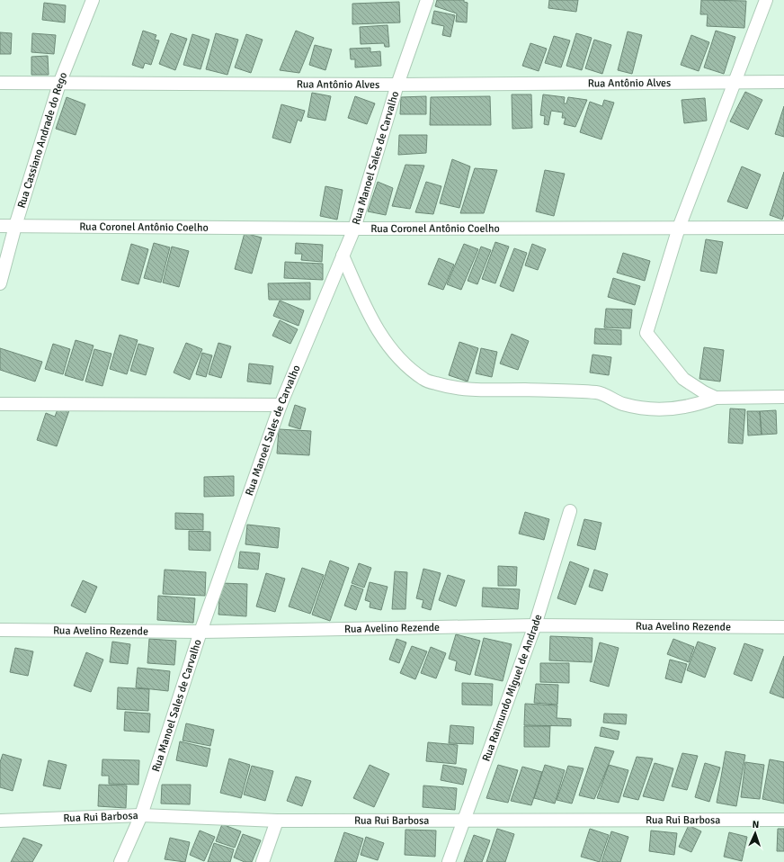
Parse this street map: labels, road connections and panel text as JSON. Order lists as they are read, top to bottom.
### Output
{
  "streets": {
    "street": [
      "Rua Antônio Alves",
      "Rua Cassiano Andrade do Rego",
      "Rua Manoel Sales de Carvalho",
      "Rua Coronel Antônio Coelho",
      "Rua Avelino Rezende",
      "Rua Raimundo Miguel de Andrade",
      "Rua Rui Barbosa"
    ]
  },
  "crossings": [
    ["Rua Antônio Alves", "Rua Cassiano Andrade do Rego"],
    ["Rua Antônio Alves", "Rua Manoel Sales de Carvalho"],
    ["Rua Cassiano Andrade do Rego", "Rua Coronel Antônio Coelho"],
    ["Rua Manoel Sales de Carvalho", "Rua Coronel Antônio Coelho"],
    ["Rua Manoel Sales de Carvalho", "Rua Avelino Rezende"],
    ["Rua Manoel Sales de Carvalho", "Rua Rui Barbosa"],
    ["Rua Avelino Rezende", "Rua Raimundo Miguel de Andrade"],
    ["Rua Raimundo Miguel de Andrade", "Rua Rui Barbosa"]
  ],
  "north": "top"
}
